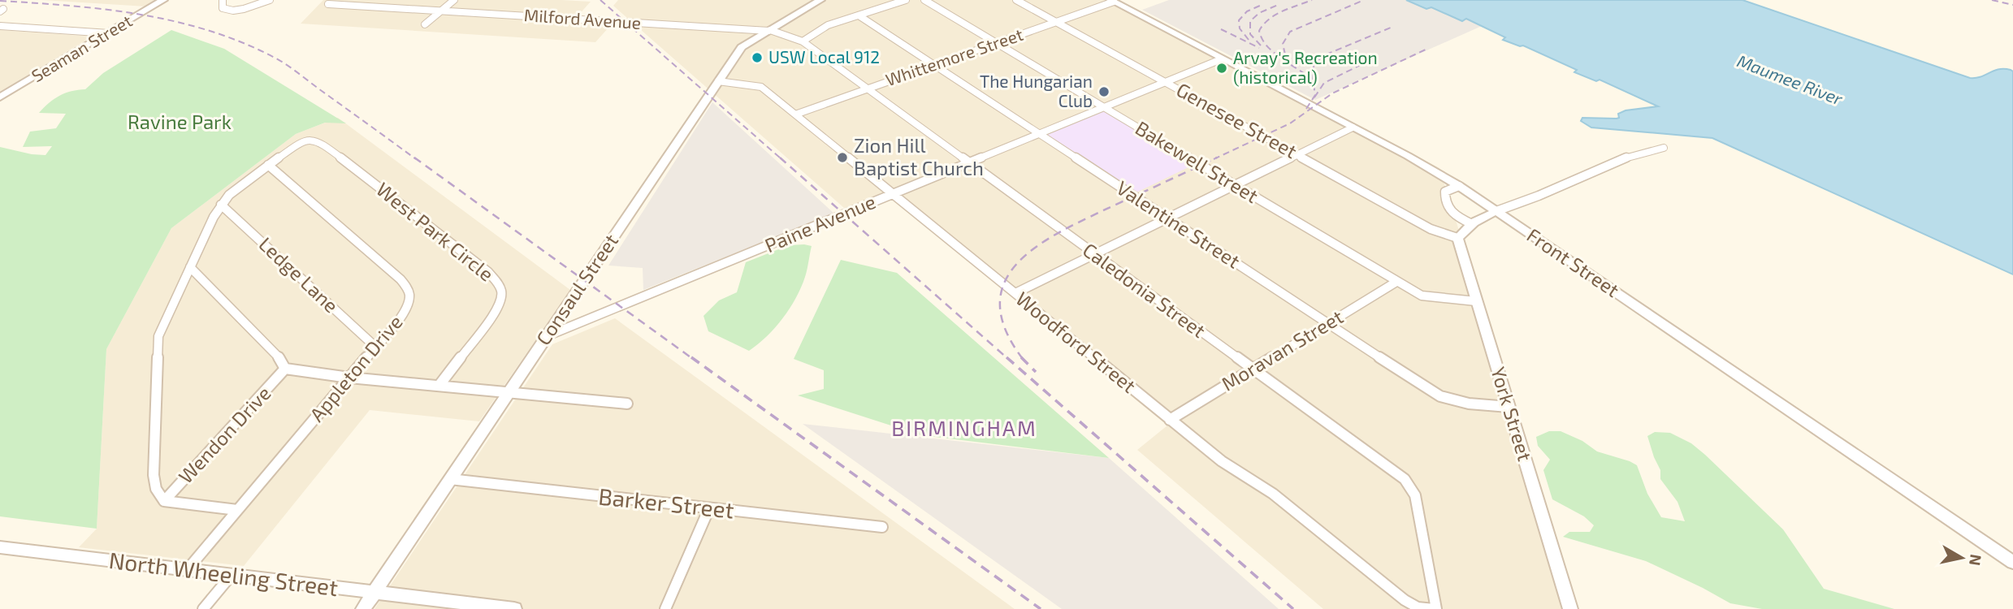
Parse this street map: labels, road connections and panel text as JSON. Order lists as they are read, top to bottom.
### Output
{
  "streets": {
    "street": [
      "Milford Avenue",
      "Seaman Street",
      "Whittemore Street",
      "Genesee Street",
      "Bakewell Street",
      "Paine Avenue",
      "Valentine Street",
      "West Park Circle",
      "Front Street",
      "Ledge Lane",
      "Consaul Street",
      "Caledonia Street",
      "Woodford Street",
      "Moravan Street",
      "Appleton Drive",
      "York Street",
      "Wendon Drive",
      "Barker Street",
      "North Wheeling Street"
    ]
  },
  "crossings": [
    ["Milford Avenue", "Consaul Street"],
    ["Milford Avenue", "Caledonia Street"],
    ["Whittemore Street", "Genesee Street"],
    ["Whittemore Street", "Bakewell Street"],
    ["Whittemore Street", "Valentine Street"],
    ["Whittemore Street", "Front Street"],
    ["Whittemore Street", "Caledonia Street"],
    ["Whittemore Street", "Woodford Street"],
    ["Genesee Street", "Paine Avenue"],
    ["Genesee Street", "York Street"],
    ["Bakewell Street", "Paine Avenue"],
    ["Bakewell Street", "Moravan Street"],
    ["Bakewell Street", "York Street"],
    ["Paine Avenue", "Valentine Street"],
    ["Paine Avenue", "Front Street"],
    ["Paine Avenue", "Consaul Street"],
    ["Paine Avenue", "Caledonia Street"],
    ["Paine Avenue", "Woodford Street"],
    ["Valentine Street", "Moravan Street"],
    ["Valentine Street", "York Street"],
    ["West Park Circle", "Appleton Drive"],
    ["Ledge Lane", "Appleton Drive"],
    ["Consaul Street", "Caledonia Street"],
    ["Consaul Street", "Woodford Street"],
    ["Consaul Street", "Barker Street"],
    ["Consaul Street", "North Wheeling Street"],
    ["Caledonia Street", "Woodford Street"],
    ["Caledonia Street", "Moravan Street"],
    ["Woodford Street", "Moravan Street"],
    ["Appleton Drive", "North Wheeling Street"]
  ],
  "districts": ["BIRMINGHAM"],
  "water": ["Maumee River"],
  "parks": ["Ravine Park"],
  "places": [
    "USW Local 912",
    "Arvay's Recreation (historical)",
    "The Hungarian Club",
    "Zion Hill Baptist Church"
  ],
  "north": "right"
}
